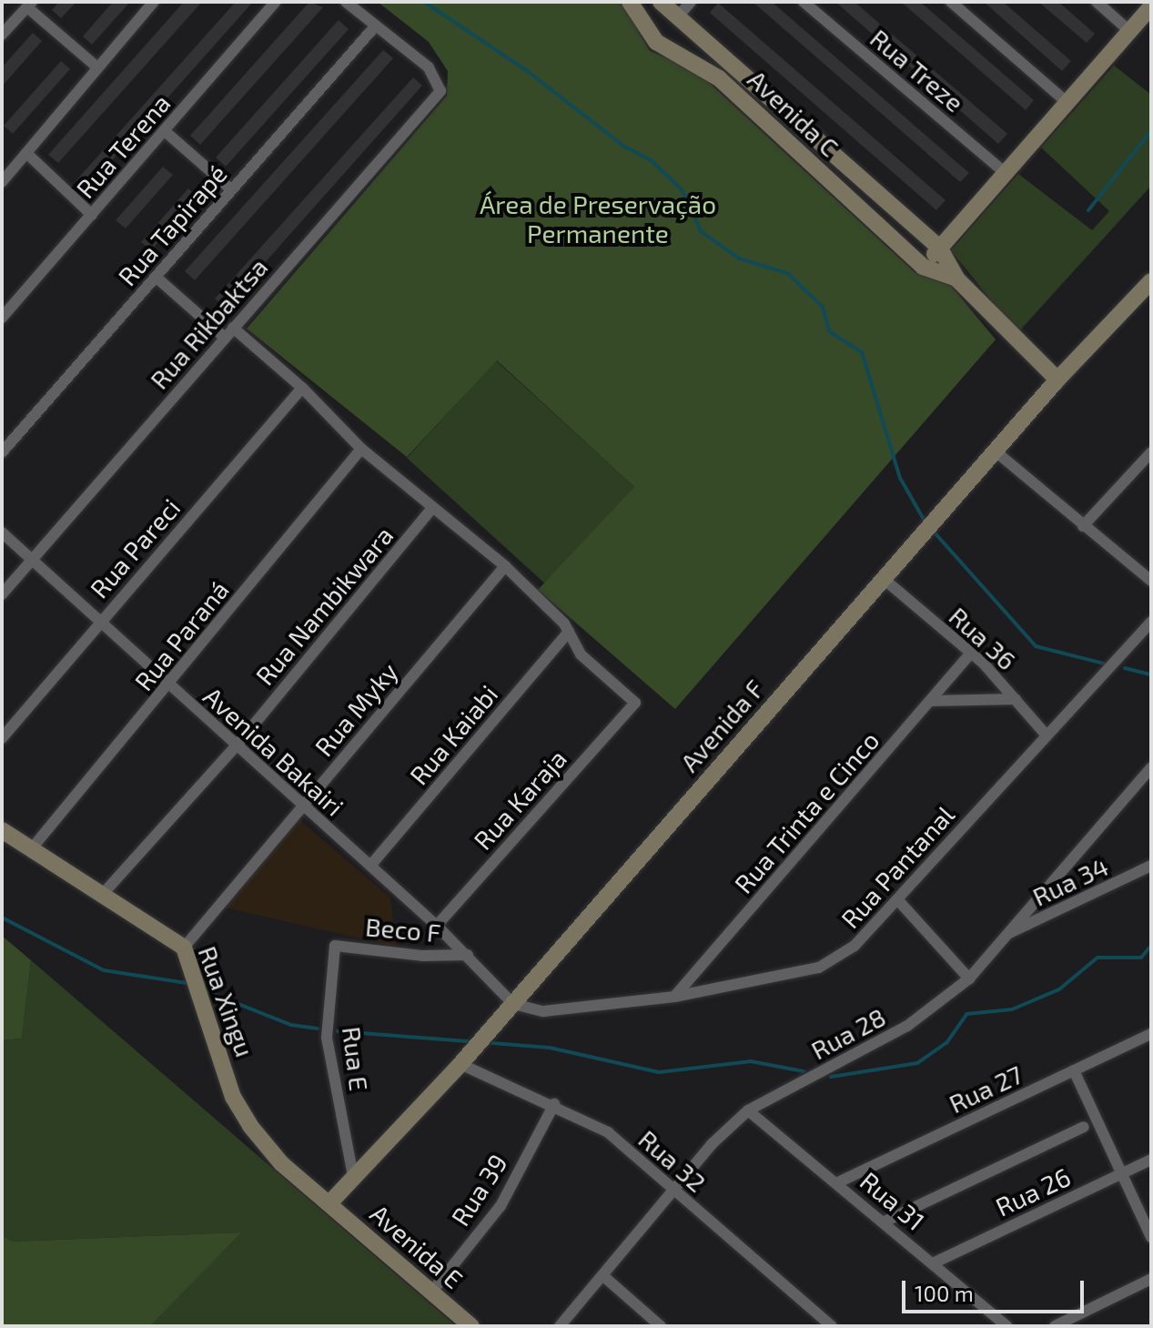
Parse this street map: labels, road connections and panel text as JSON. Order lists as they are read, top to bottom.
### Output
{
  "streets": {
    "street": [
      "Rua Treze",
      "Avenida C",
      "Rua Terena",
      "Rua Tapirapé",
      "Rua Rikbaktsa",
      "Rua Pareci",
      "Rua Nambikwara",
      "Rua Paraná",
      "Rua 36",
      "Rua Myky",
      "Avenida F",
      "Rua Kaiabi",
      "Avenida Bakairi",
      "Rua Karaja",
      "Rua Trinta e Cinco",
      "Rua Pantanal",
      "Rua 34",
      "Beco F",
      "Rua Xingu",
      "Rua 28",
      "Rua E",
      "Rua 27",
      "Rua 32",
      "Rua 39",
      "Rua 26",
      "Rua 31",
      "Avenida E"
    ]
  },
  "crossings": [
    ["Rua Tapirapé", "Rua Rikbaktsa"],
    ["Rua Rikbaktsa", "Avenida Bakairi"],
    ["Rua Pareci", "Avenida Bakairi"],
    ["Rua Nambikwara", "Avenida Bakairi"],
    ["Rua Nambikwara", "Rua Xingu"],
    ["Rua Paraná", "Avenida Bakairi"],
    ["Rua Paraná", "Rua Xingu"],
    ["Rua 36", "Avenida F"],
    ["Rua 36", "Rua Trinta e Cinco"],
    ["Rua 36", "Rua Pantanal"],
    ["Rua Myky", "Avenida Bakairi"],
    ["Rua Myky", "Rua Xingu"],
    ["Avenida F", "Avenida Bakairi"],
    ["Avenida F", "Rua Pantanal"],
    ["Avenida F", "Rua Xingu"],
    ["Avenida F", "Rua E"],
    ["Avenida F", "Rua 32"],
    ["Avenida F", "Avenida E"],
    ["Rua Kaiabi", "Avenida Bakairi"],
    ["Rua Kaiabi", "Rua Karaja"],
    ["Avenida Bakairi", "Rua Karaja"],
    ["Avenida Bakairi", "Rua Pantanal"],
    ["Avenida Bakairi", "Beco F"],
    ["Rua Trinta e Cinco", "Rua Pantanal"],
    ["Rua 34", "Rua 28"],
    ["Beco F", "Rua E"],
    ["Rua Xingu", "Avenida E"],
    ["Rua 28", "Rua 32"],
    ["Rua 28", "Rua 31"],
    ["Rua 27", "Rua 31"],
    ["Rua 32", "Rua 39"],
    ["Rua 39", "Avenida E"],
    ["Rua 26", "Rua 31"]
  ],
  "parks": ["Área de Preservação Permanente"],
  "scale_bar": "100 m"
}
